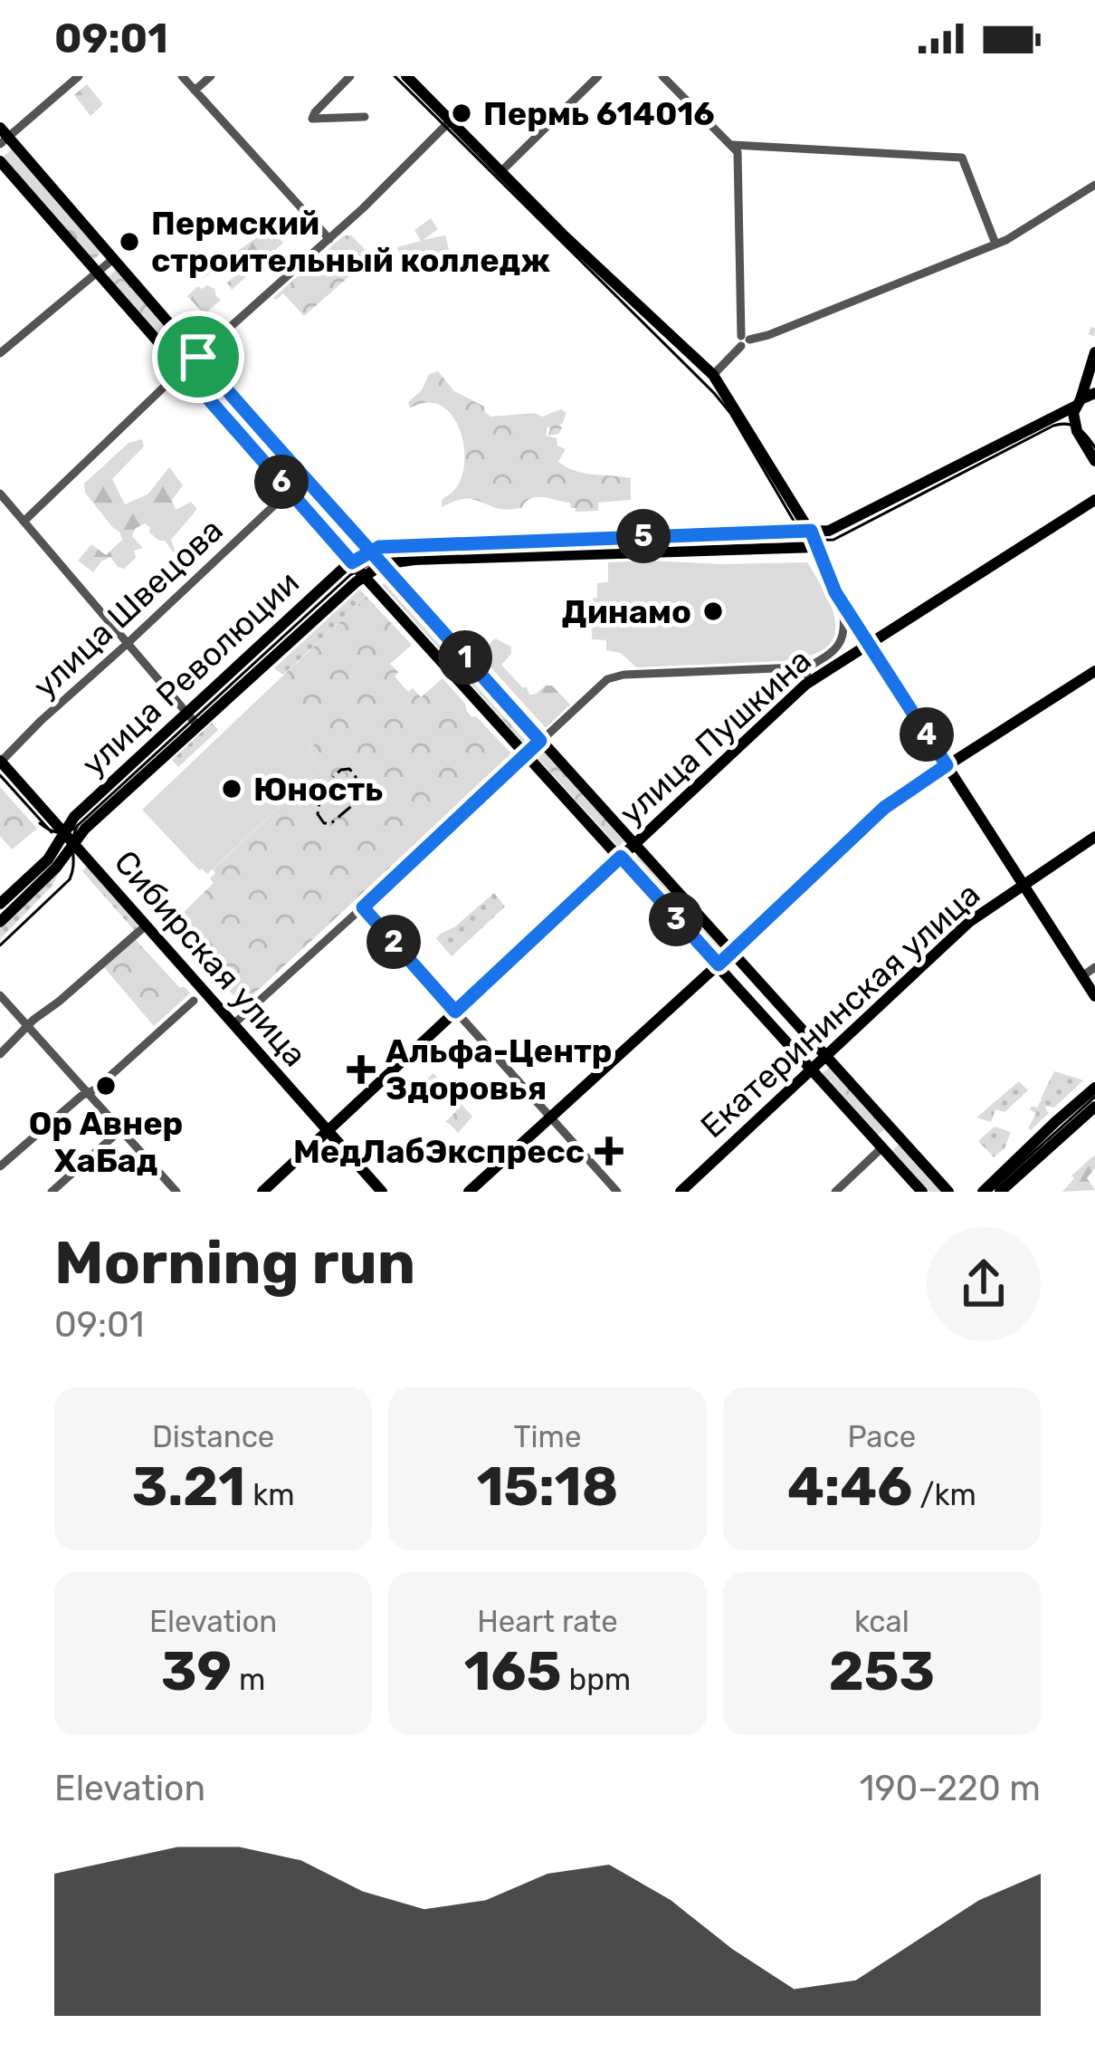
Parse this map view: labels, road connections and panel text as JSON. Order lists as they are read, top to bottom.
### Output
{
  "streets": {
    "main road": [
      "улица Революции",
      "улица Пушкина",
      "Сибирская улица",
      "Екатерининская улица"
    ],
    "street": ["улица Швецова"]
  },
  "crossings": [
    ["улица Швецова", "Сибирская улица"],
    ["улица Революции", "Сибирская улица"],
    ["улица Пушкина", "Сибирская улица"]
  ],
  "places": {
    "other": [
      "Пермь 614016",
      "Пермский строительный колледж",
      "Динамо",
      "Юность",
      "Ор Авнер ХаБад"
    ],
    "health": ["Альфа-Центр Здоровья", "МедЛабЭкспресс"]
  },
  "page": {
    "status": "09:01",
    "pins": [
      "6",
      "5",
      "1",
      "4",
      "3",
      "2"
    ],
    "heading": ["Morning run", "09:01"],
    "stats": [
      ["Distance", "3.21 km"],
      ["Time", "15:18"],
      ["Pace", "4:46 /km"],
      ["Elevation", "39 m"],
      ["Heart rate", "165 bpm"],
      ["kcal", "253"]
    ],
    "chart": ["Elevation", "190–220 m"]
  }
}
